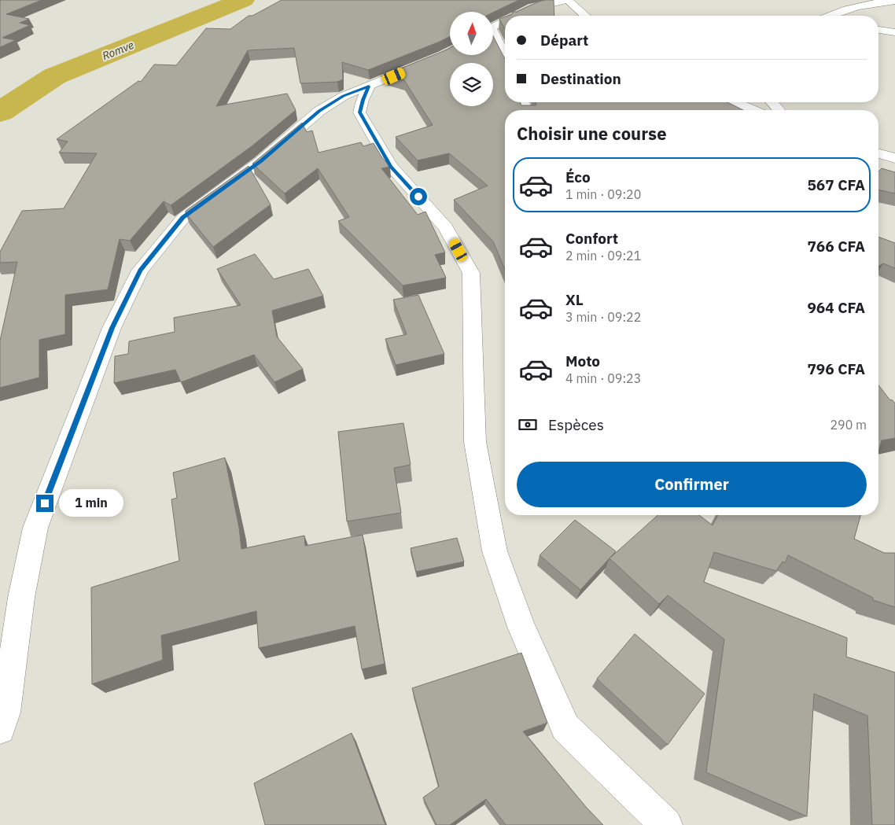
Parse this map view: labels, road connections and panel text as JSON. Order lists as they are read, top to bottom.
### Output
{
  "water": ["Romve"],
  "north": "top",
  "page": {
    "banner": ["Départ", "Destination"],
    "heading": "Choisir une course",
    "list": [
      {
        "name": "Éco",
        "note": "1 min · 09:20",
        "value": "567 CFA"
      },
      {
        "name": "Confort",
        "note": "2 min · 09:21",
        "value": "766 CFA"
      },
      {
        "name": "XL",
        "note": "3 min · 09:22",
        "value": "964 CFA"
      },
      {
        "name": "Moto",
        "note": "4 min · 09:23",
        "value": "796 CFA"
      }
    ],
    "pay": ["Espèces", "290 m"],
    "buttons": "Confirmer",
    "bubble": "1 min"
  }
}
